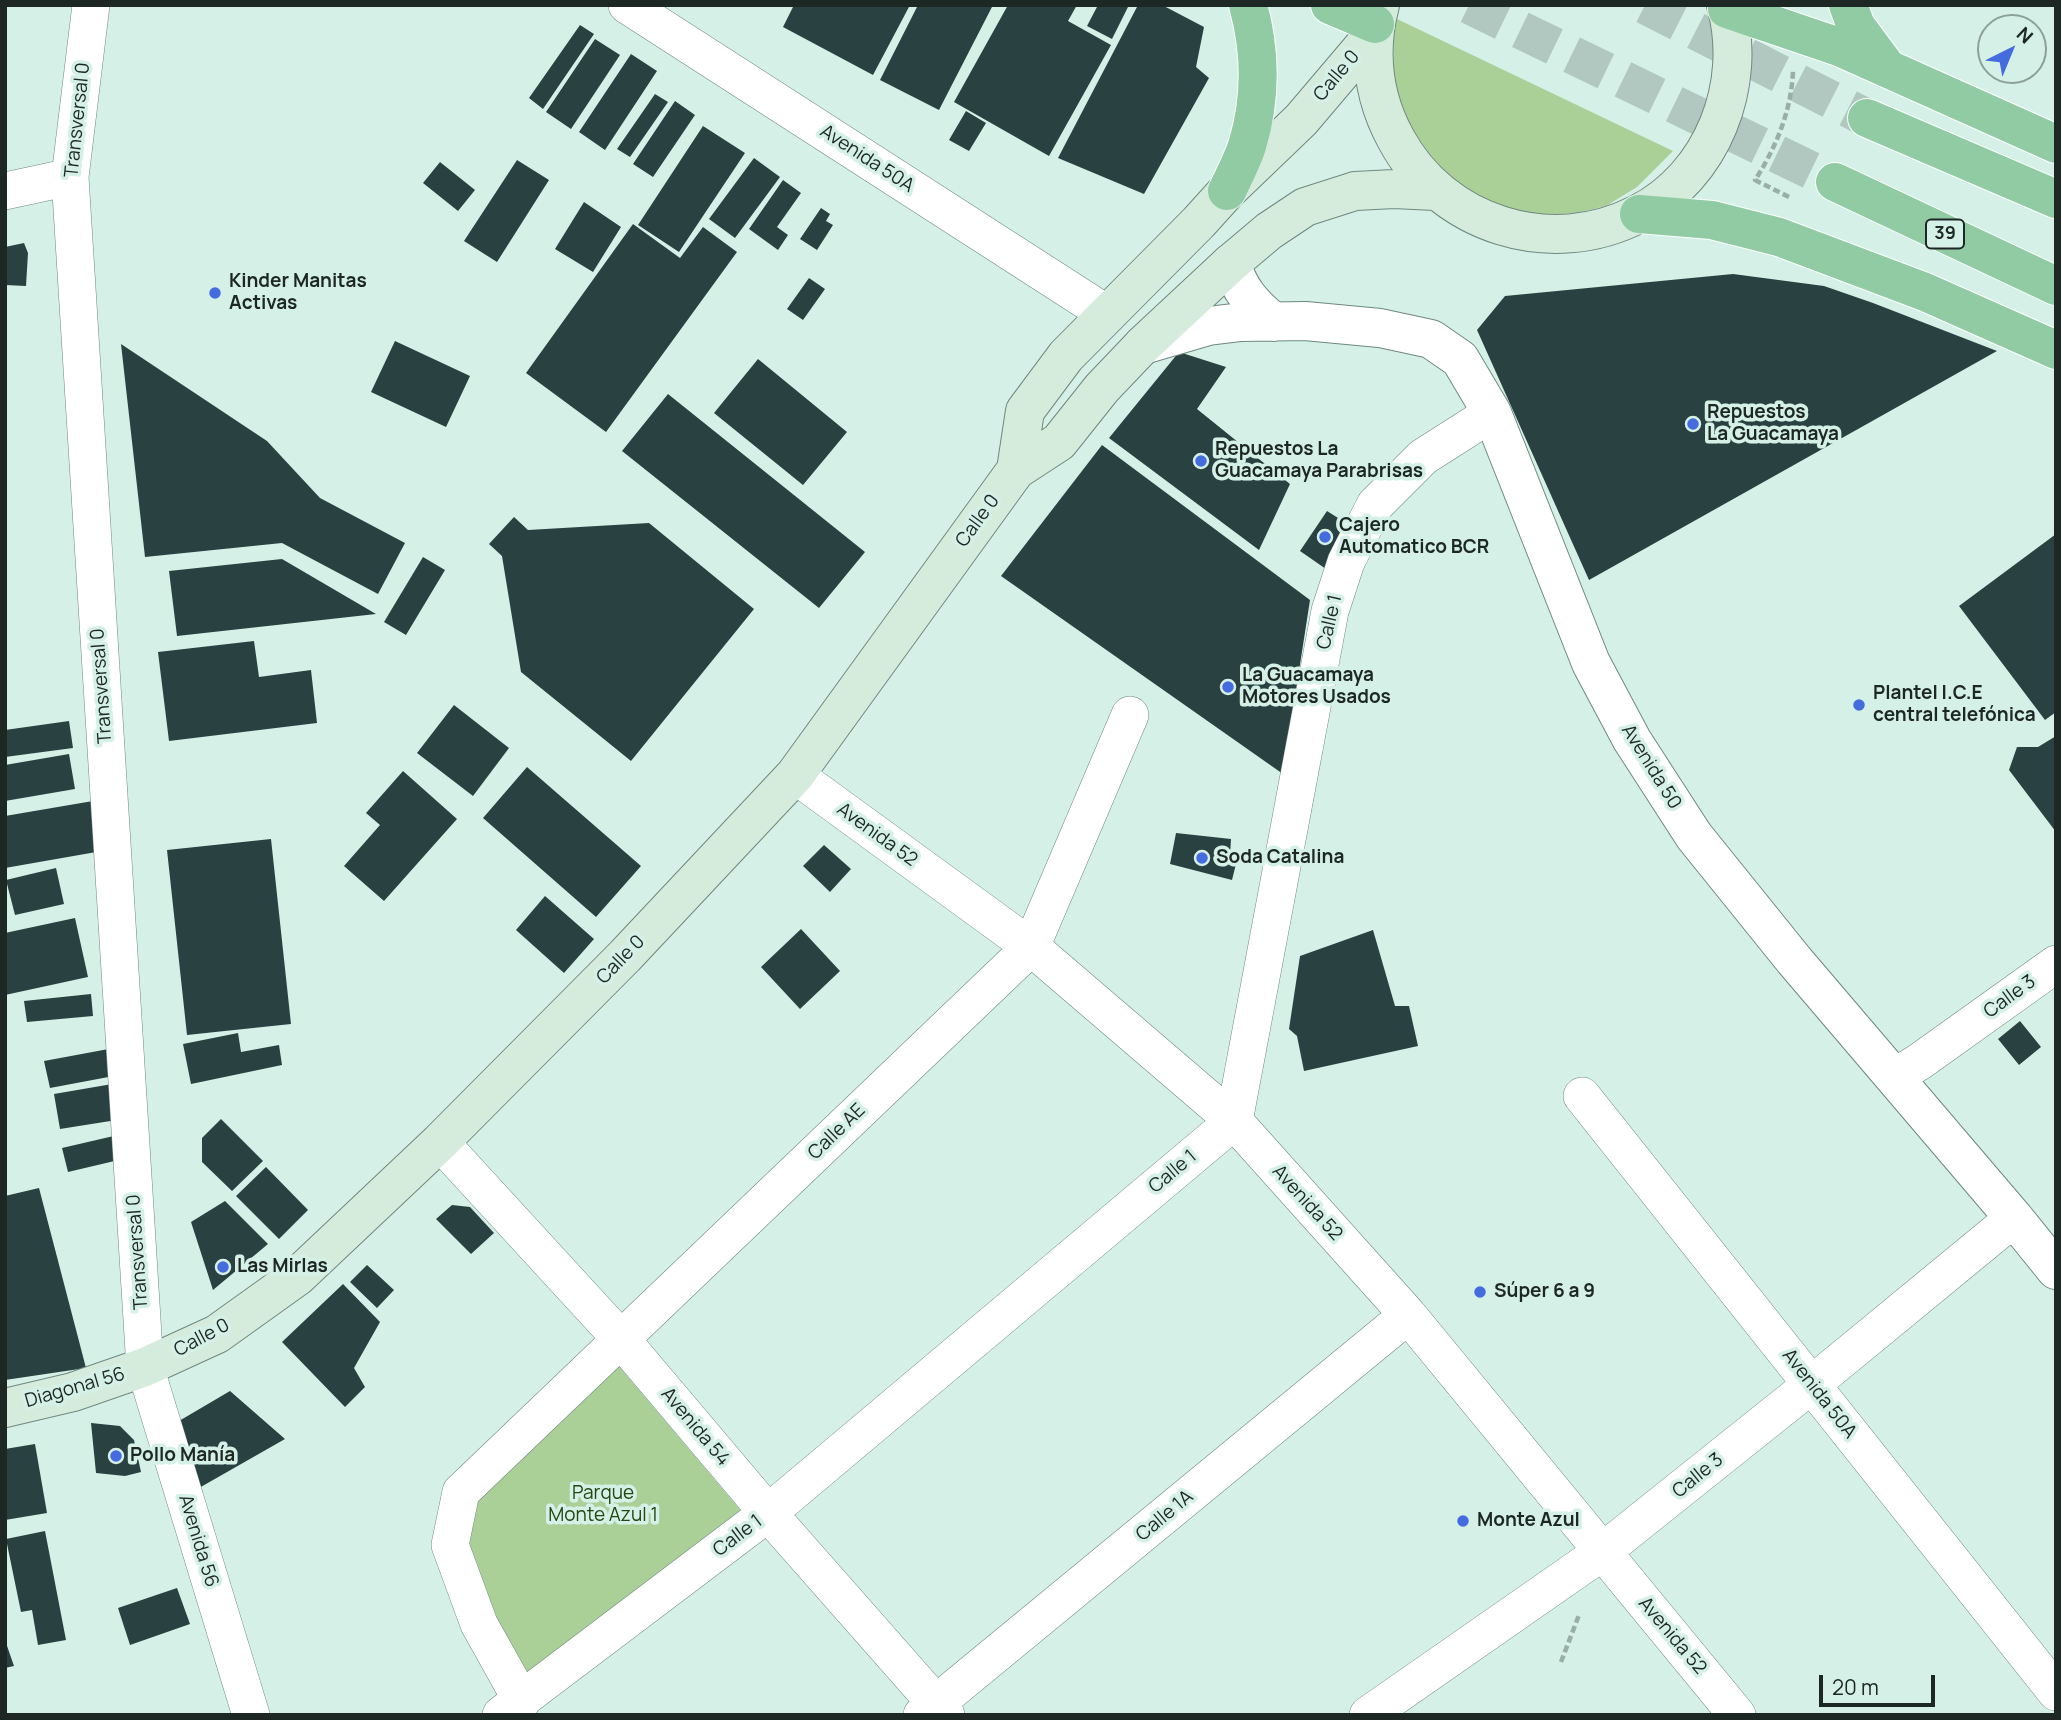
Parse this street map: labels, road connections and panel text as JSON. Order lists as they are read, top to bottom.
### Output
{
  "streets": {
    "highway": ["39"],
    "main road": ["Calle 0", "Diagonal 56"],
    "street": [
      "Transversal 0",
      "Avenida 50A",
      "Calle 1",
      "Avenida 50",
      "Avenida 52",
      "Calle 3",
      "Calle AE",
      "Avenida 54",
      "Calle 1A",
      "Avenida 56"
    ]
  },
  "crossings": [
    ["Calle 0", "Transversal 0"],
    ["Calle 0", "Avenida 50A"],
    ["Calle 0", "Avenida 50"],
    ["Calle 0", "Avenida 52"],
    ["Calle 0", "Diagonal 56"],
    ["Calle 0", "Avenida 54"],
    ["Calle 0", "Avenida 56"],
    ["Transversal 0", "Diagonal 56"],
    ["Transversal 0", "Avenida 56"],
    ["Avenida 50A", "Calle 3"],
    ["Calle 1", "Avenida 50"],
    ["Calle 1", "Avenida 52"],
    ["Calle 1", "Calle AE"],
    ["Calle 1", "Avenida 54"],
    ["Avenida 50", "Calle 3"],
    ["Avenida 52", "Calle 3"],
    ["Avenida 52", "Calle AE"],
    ["Avenida 52", "Calle 1A"],
    ["Calle AE", "Avenida 54"],
    ["Diagonal 56", "Avenida 56"],
    ["Avenida 54", "Calle 1A"]
  ],
  "parks": ["Parque Monte Azul 1"],
  "places": [
    "Kinder Manitas Activas",
    "Repuestos La Guacamaya",
    "Repuestos La Guacamaya Parabrisas",
    "Cajero Automatico BCR",
    "La Guacamaya Motores Usados",
    "Plantel I.C.E central telefónica",
    "Soda Catalina",
    "Las Mirlas",
    "Súper 6 a 9",
    "Pollo Manía",
    "Monte Azul"
  ],
  "scale_bar": "20 m",
  "north": "top right"
}
